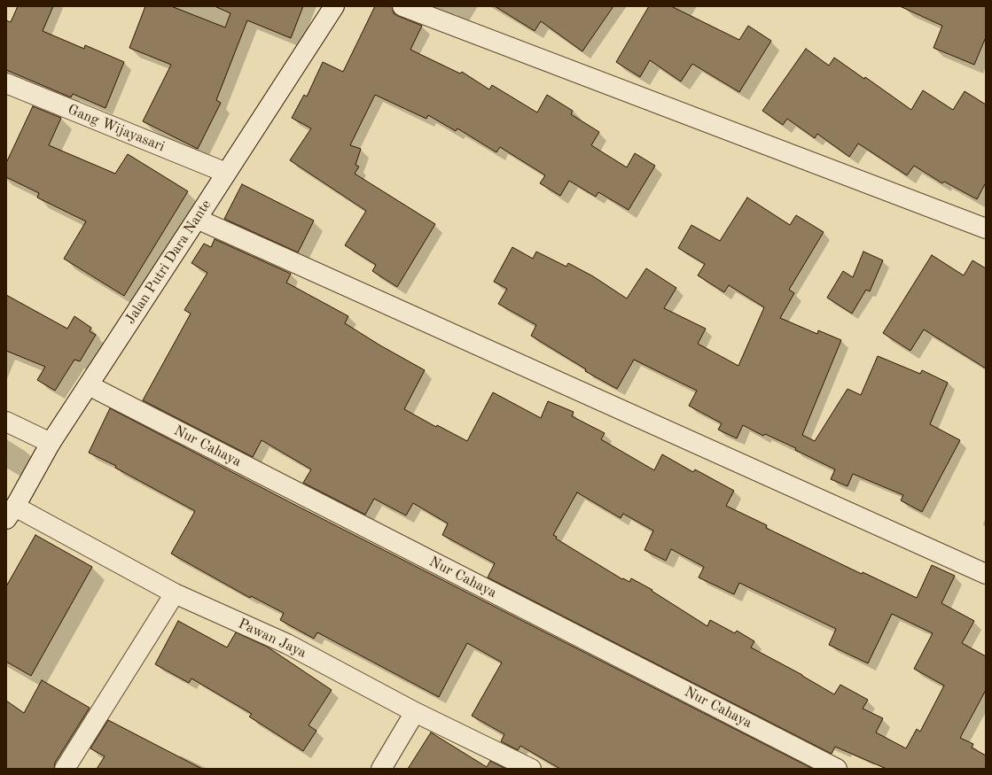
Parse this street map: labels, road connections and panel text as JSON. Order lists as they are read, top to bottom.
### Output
{
  "streets": {
    "street": [
      "Gang Wijayasari",
      "Jalan Putri Dara Nante",
      "Nur Cahaya",
      "Pawan Jaya"
    ]
  },
  "crossings": [
    ["Gang Wijayasari", "Jalan Putri Dara Nante"],
    ["Jalan Putri Dara Nante", "Nur Cahaya"],
    ["Jalan Putri Dara Nante", "Pawan Jaya"]
  ]
}
